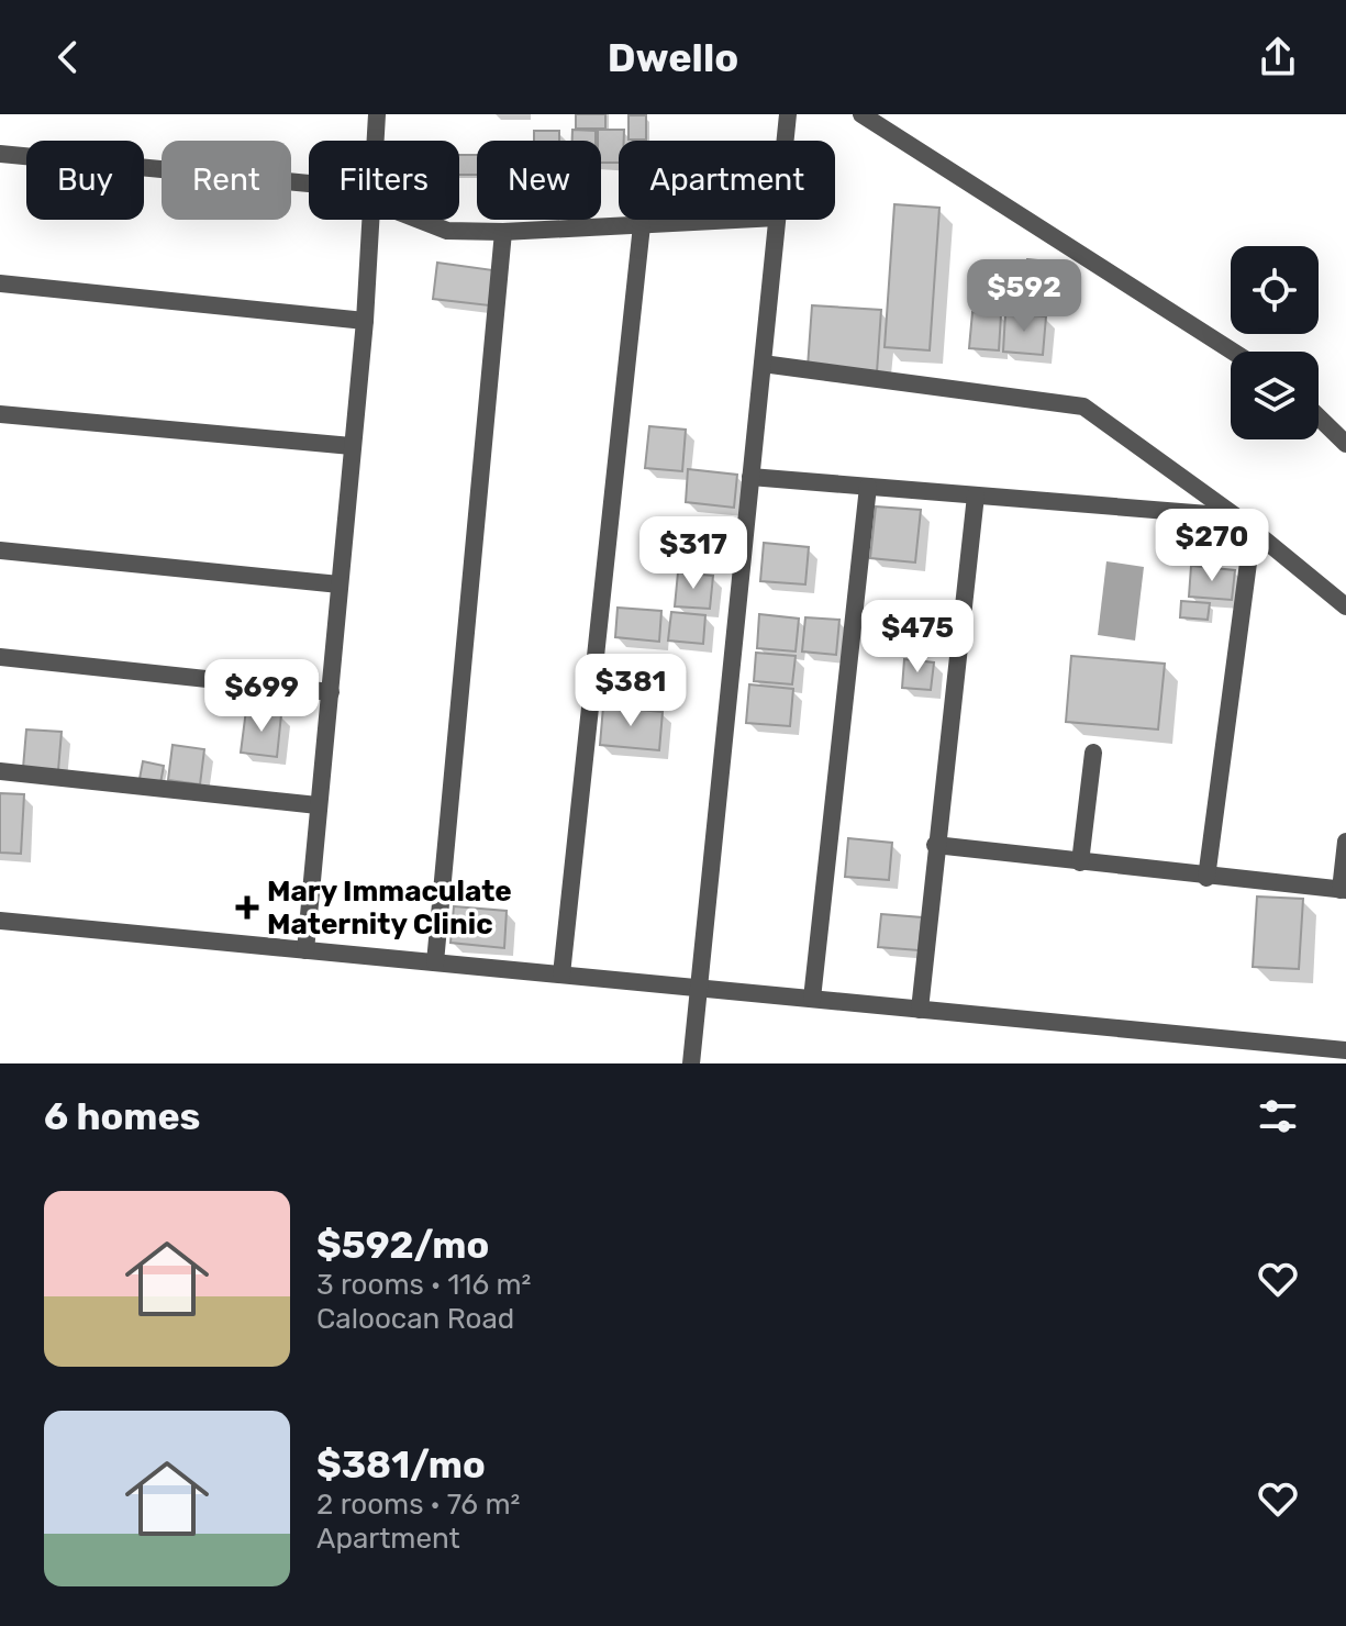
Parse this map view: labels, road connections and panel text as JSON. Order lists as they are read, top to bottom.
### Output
{
  "places": {
    "health": ["Mary Immaculate Maternity Clinic"]
  },
  "page": {
    "header": "Dwello",
    "chip": [
      "Buy",
      "Rent",
      "Filters",
      "New",
      "Apartment"
    ],
    "price": [
      "$592",
      "$270",
      "$317",
      "$475",
      "$381",
      "$699"
    ],
    "heading": "6 homes",
    "list": [
      {
        "name": "$592/mo",
        "note": "3 rooms · 116 m² · Caloocan Road"
      },
      {
        "name": "$381/mo",
        "note": "2 rooms · 76 m² · Apartment"
      }
    ]
  }
}
